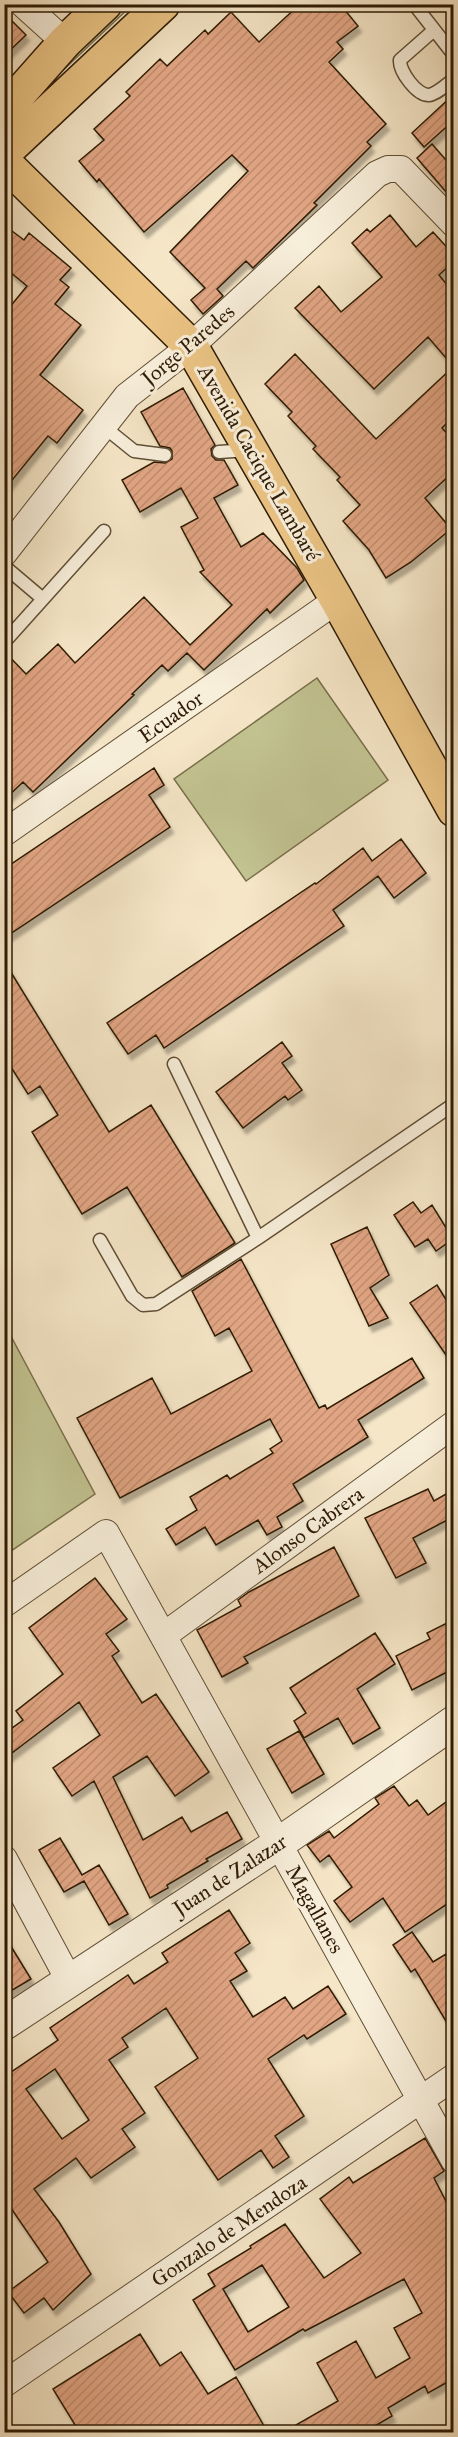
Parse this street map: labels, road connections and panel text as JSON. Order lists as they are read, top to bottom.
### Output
{
  "streets": {
    "main road": ["Avenida Cacique Lambaré"],
    "street": [
      "Jorge Paredes",
      "Ecuador",
      "Alonso Cabrera",
      "Juan de Zalazar",
      "Magallanes",
      "Gonzalo de Mendoza"
    ]
  },
  "crossings": [
    ["Jorge Paredes", "Avenida Cacique Lambaré"],
    ["Avenida Cacique Lambaré", "Ecuador"],
    ["Alonso Cabrera", "Magallanes"],
    ["Juan de Zalazar", "Magallanes"],
    ["Magallanes", "Gonzalo de Mendoza"]
  ]
}
